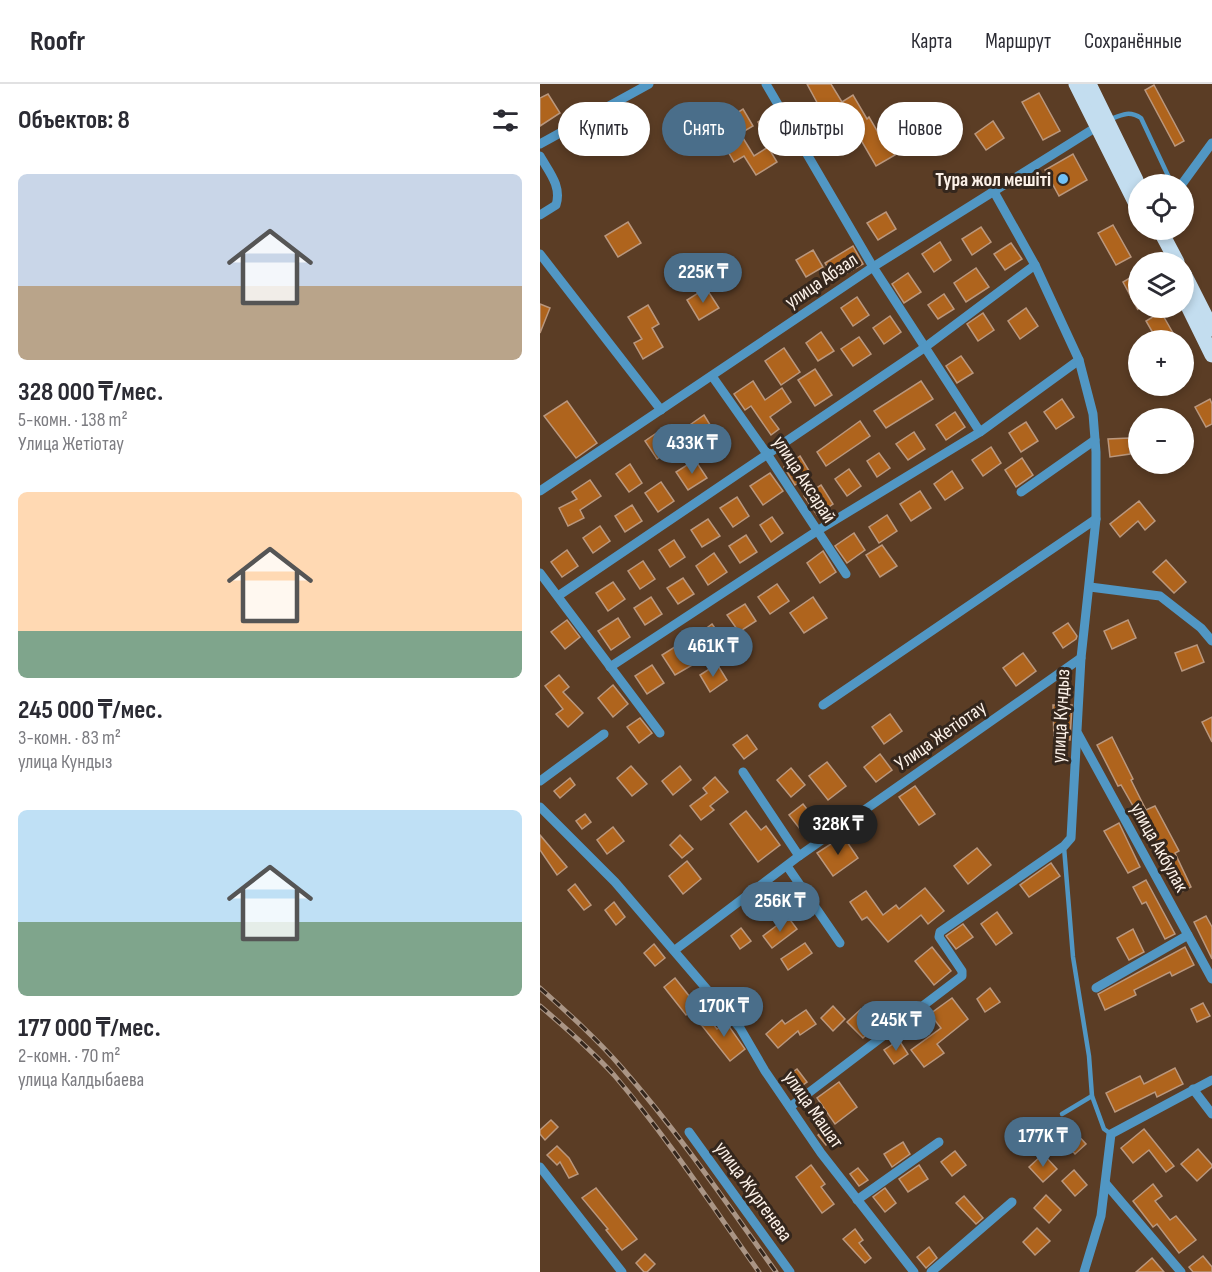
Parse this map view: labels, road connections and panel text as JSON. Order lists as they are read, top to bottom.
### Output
{
  "streets": {
    "street": [
      "улица Абзал",
      "улица Аксарай",
      "улица Кундыз",
      "Улица Жетіотау",
      "улица Акбулак",
      "улица Машат",
      "улица Жургенева"
    ]
  },
  "crossings": [
    ["улица Абзал", "улица Аксарай"],
    ["улица Абзал", "улица Кундыз"],
    ["улица Кундыз", "Улица Жетіотау"],
    ["улица Кундыз", "улица Акбулак"],
    ["Улица Жетіотау", "улица Машат"]
  ],
  "places": ["Тура жол мешіті"],
  "page": {
    "header": "Roofr",
    "nav": ["Карта", "Маршрут", "Сохранённые"],
    "heading": "Объектов: 8",
    "chip": [
      "Купить",
      "Снять",
      "Фильтры",
      "Новое"
    ],
    "list": [
      {
        "name": "328 000 ₸/мес.",
        "note": "5-комн. · 138 m² · Улица Жетіотау"
      },
      {
        "name": "245 000 ₸/мес.",
        "note": "3-комн. · 83 m² · улица Кундыз"
      },
      {
        "name": "177 000 ₸/мес.",
        "note": "2-комн. · 70 m² · улица Калдыбаева"
      }
    ],
    "map_buttons": ["+", "−"],
    "price": [
      "225K ₸",
      "433K ₸",
      "461K ₸",
      "328K ₸",
      "256K ₸",
      "170K ₸",
      "245K ₸",
      "177K ₸"
    ]
  }
}
